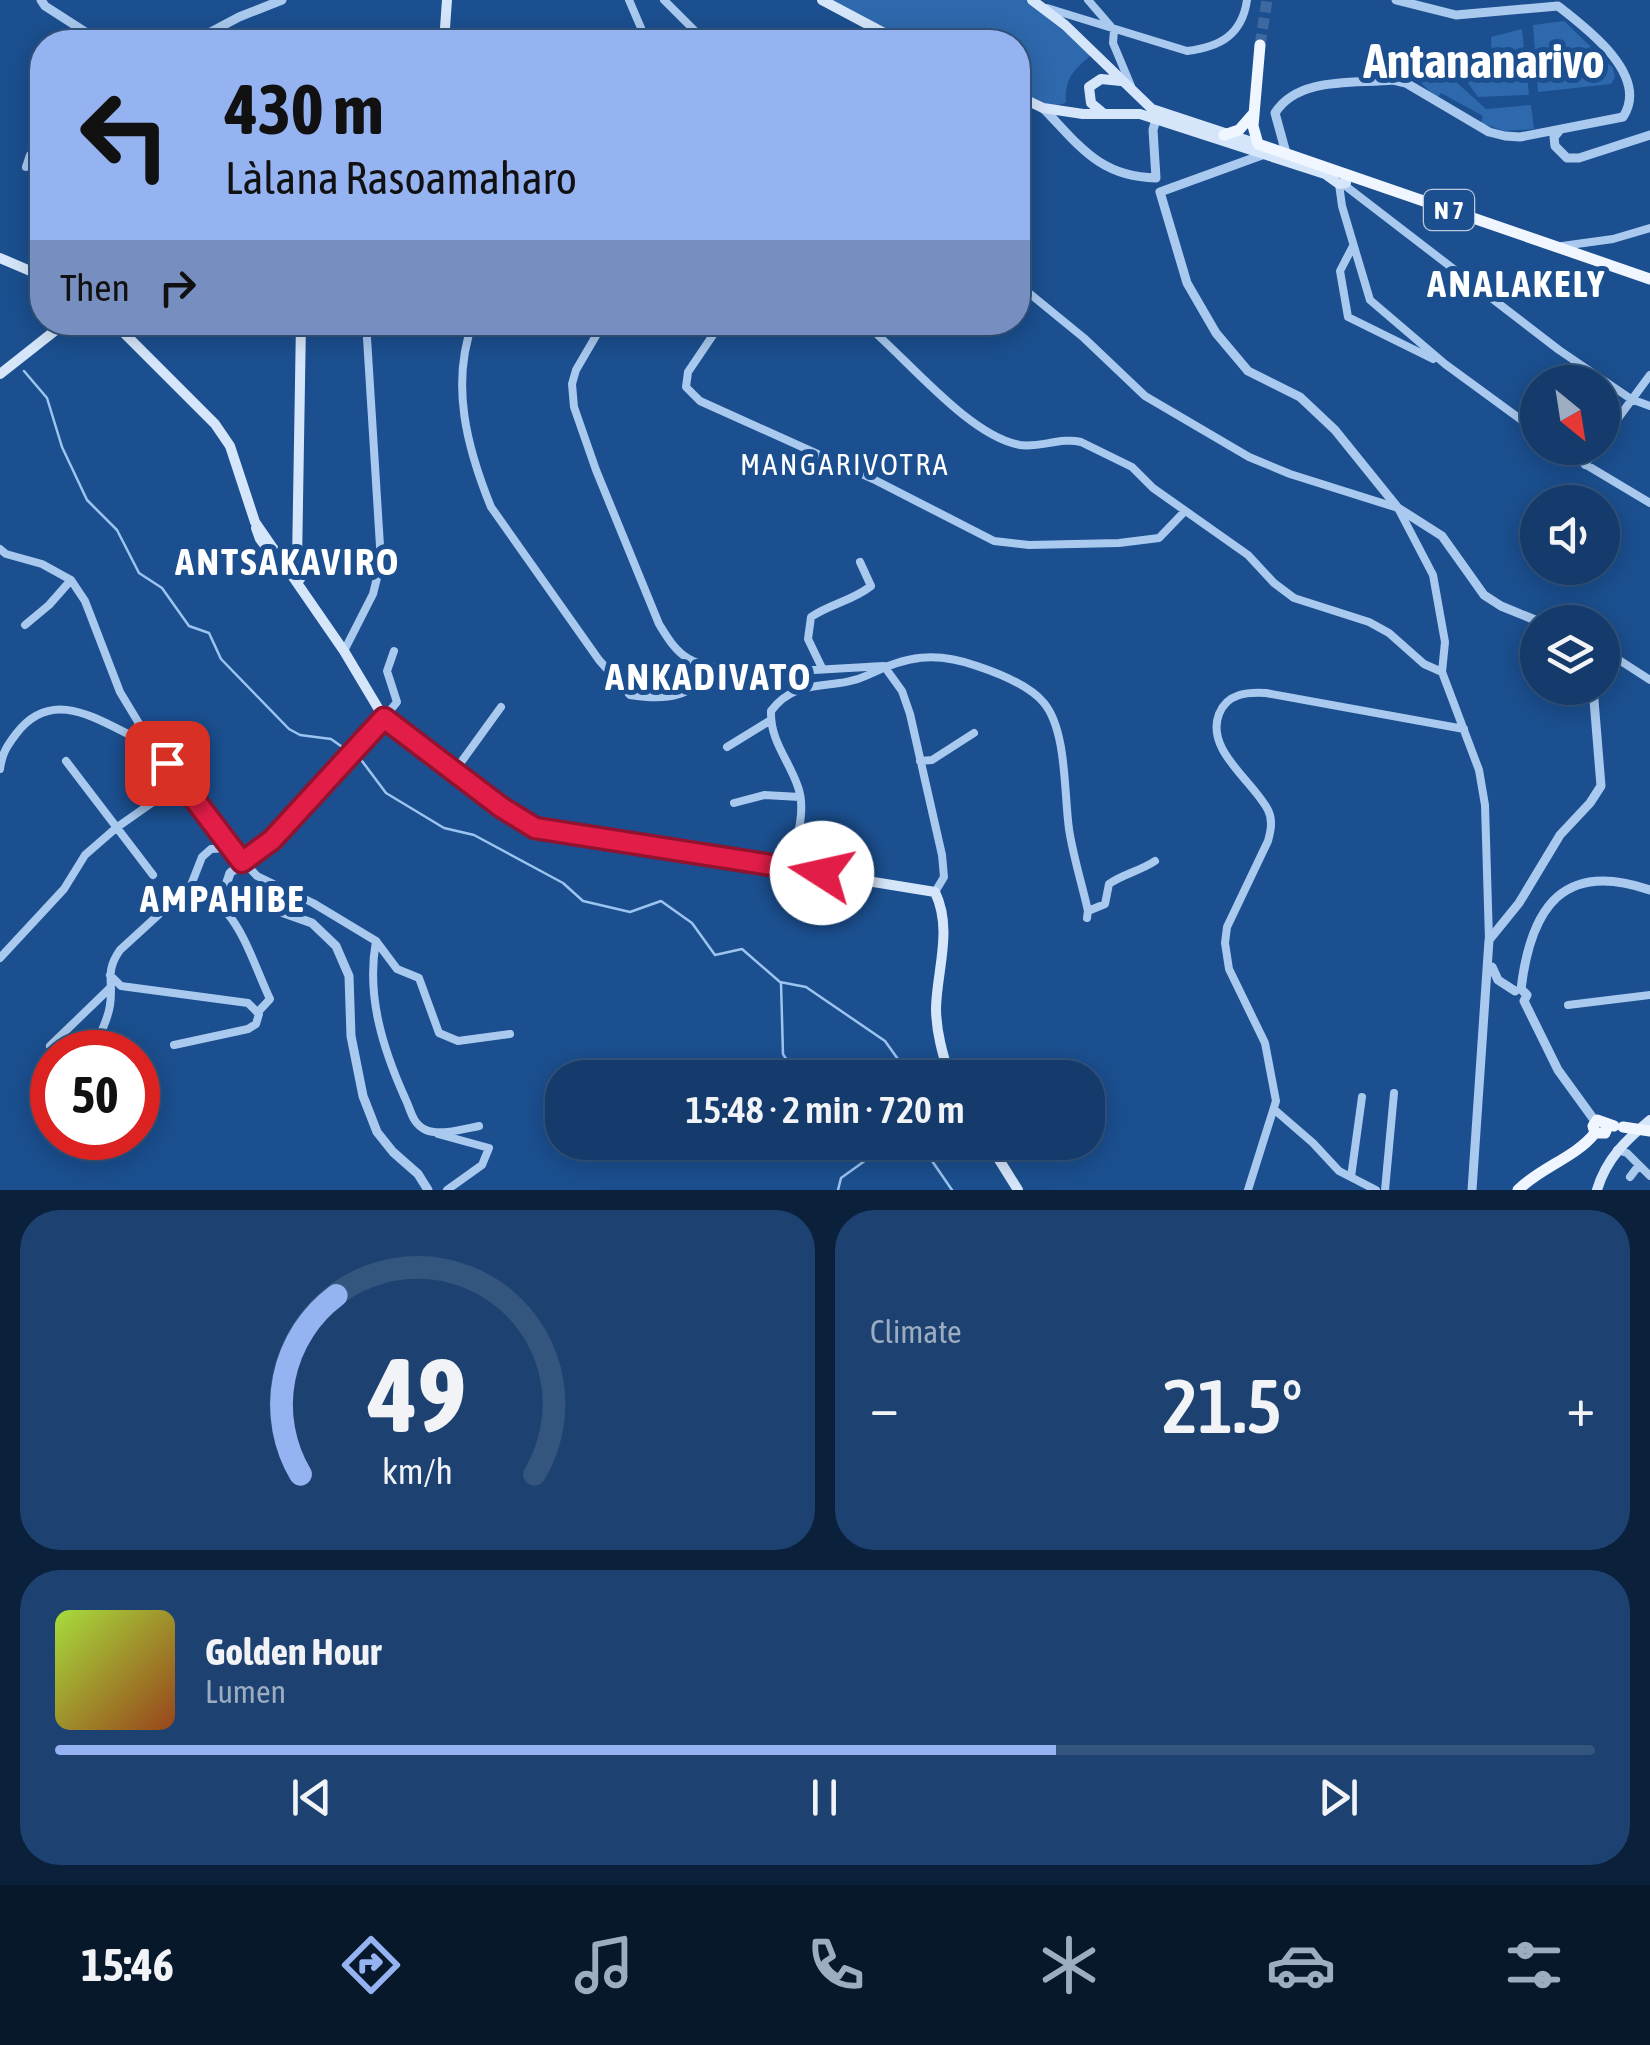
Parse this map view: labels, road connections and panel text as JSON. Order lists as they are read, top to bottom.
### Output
{
  "streets": {
    "main road": ["N 7"]
  },
  "districts": [
    "Antananarivo",
    "ANALAKELY",
    "MANGARIVOTRA",
    "ANTSAKAVIRO",
    "ANKADIVATO",
    "AMPAHIBE"
  ],
  "north": "bottom right",
  "page": {
    "turn": ["430 m", "Làlana Rasoamaharo"],
    "then": "Then",
    "limit": "50",
    "trip": "15:48 · 2 min · 720 m",
    "tile": "Climate",
    "heat": ["−", "21.5°", "+"],
    "song": ["Golden Hour", "Lumen"],
    "tabs": "15:46",
    "gauge": ["49", "km/h"]
  }
}
